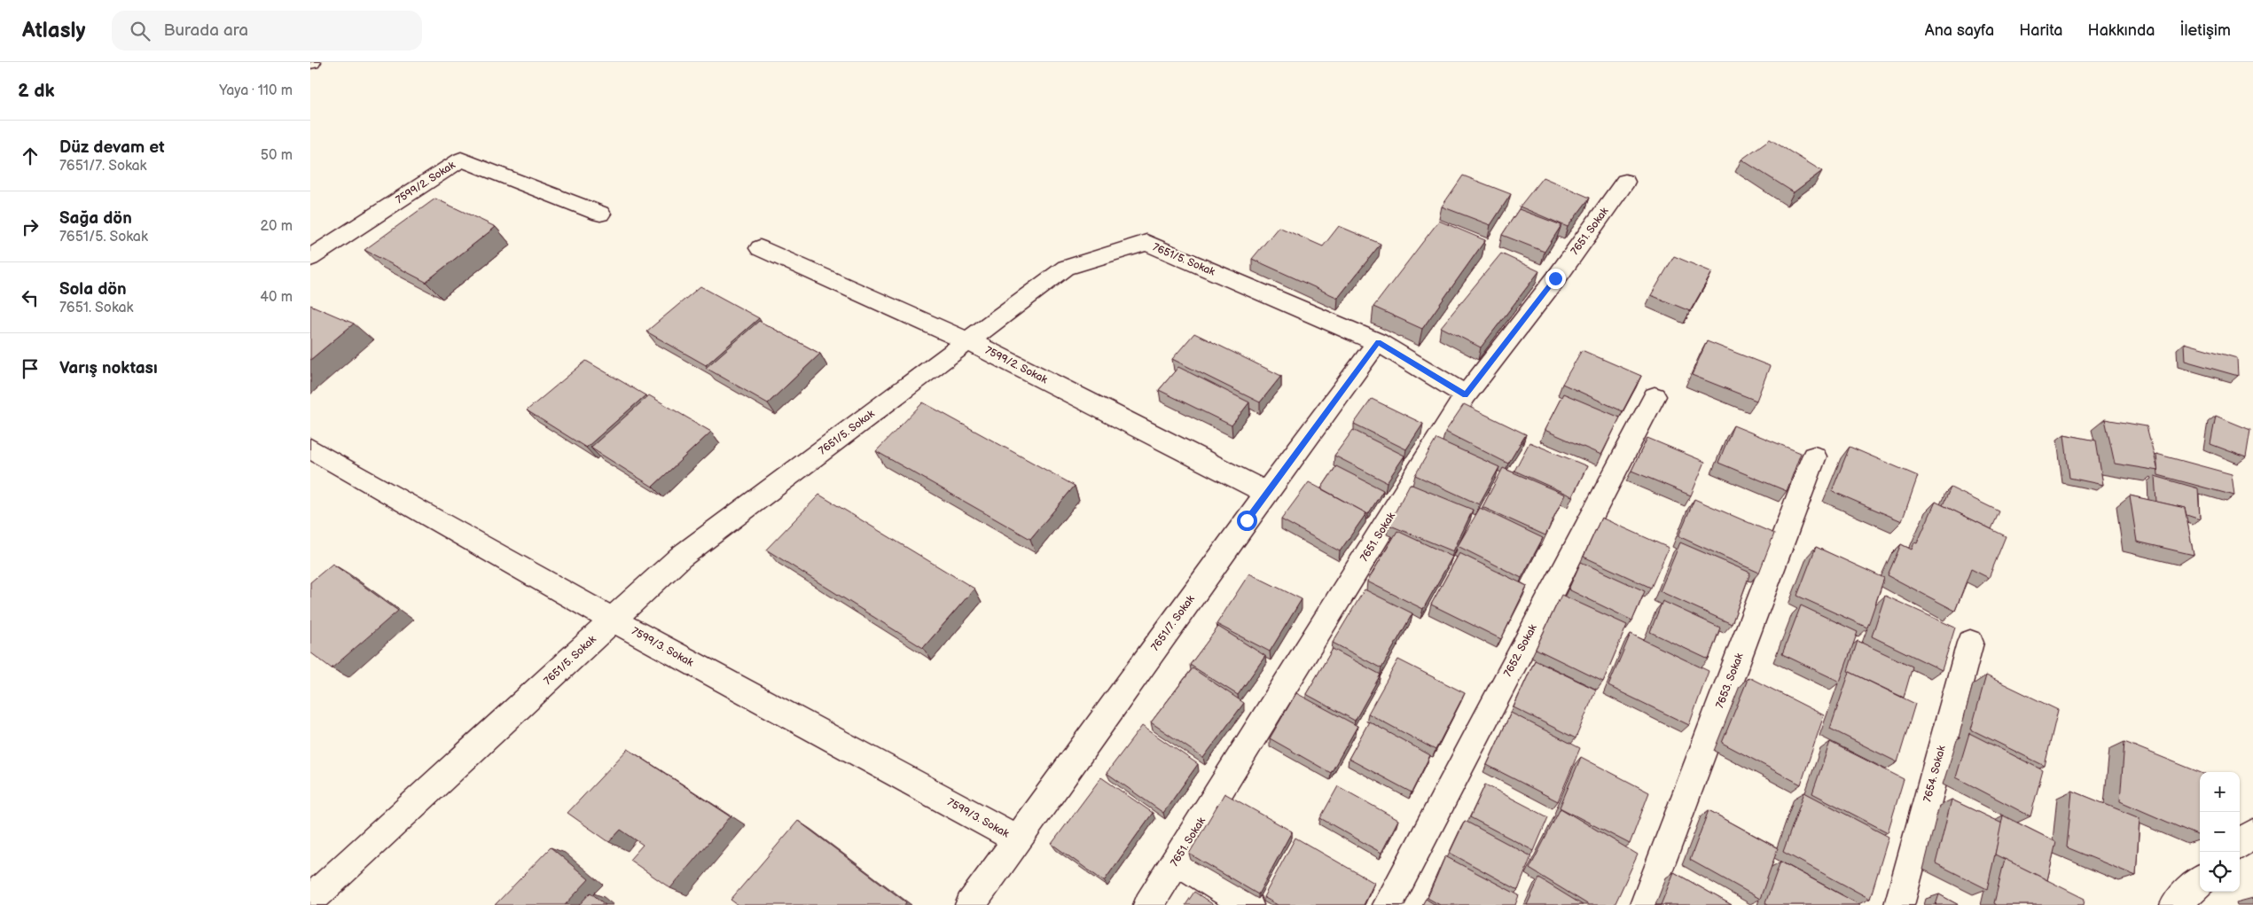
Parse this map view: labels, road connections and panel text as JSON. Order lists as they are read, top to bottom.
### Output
{
  "streets": {
    "street": [
      "7599/2. Sokak",
      "7651. Sokak",
      "7651/5. Sokak",
      "7651/7. Sokak",
      "7599/3. Sokak",
      "7652. Sokak",
      "7653. Sokak",
      "7654. Sokak"
    ]
  },
  "crossings": [
    ["7599/2. Sokak", "7651/5. Sokak"],
    ["7599/2. Sokak", "7651/7. Sokak"],
    ["7651. Sokak", "7651/5. Sokak"],
    ["7651/5. Sokak", "7651/7. Sokak"],
    ["7651/5. Sokak", "7599/3. Sokak"],
    ["7651/7. Sokak", "7599/3. Sokak"]
  ],
  "page": {
    "header": "Atlasly",
    "search": "Burada ara",
    "nav": [
      "Ana sayfa",
      "Harita",
      "Hakkında",
      "İletişim"
    ],
    "heading": ["2 dk", "Yaya · 110 m"],
    "list": [
      ["Düz devam et", "7651/7. Sokak", "50 m"],
      ["Sağa dön", "7651/5. Sokak", "20 m"],
      ["Sola dön", "7651. Sokak", "40 m"],
      "Varış noktası"
    ],
    "map_buttons": ["+", "−"]
  }
}
